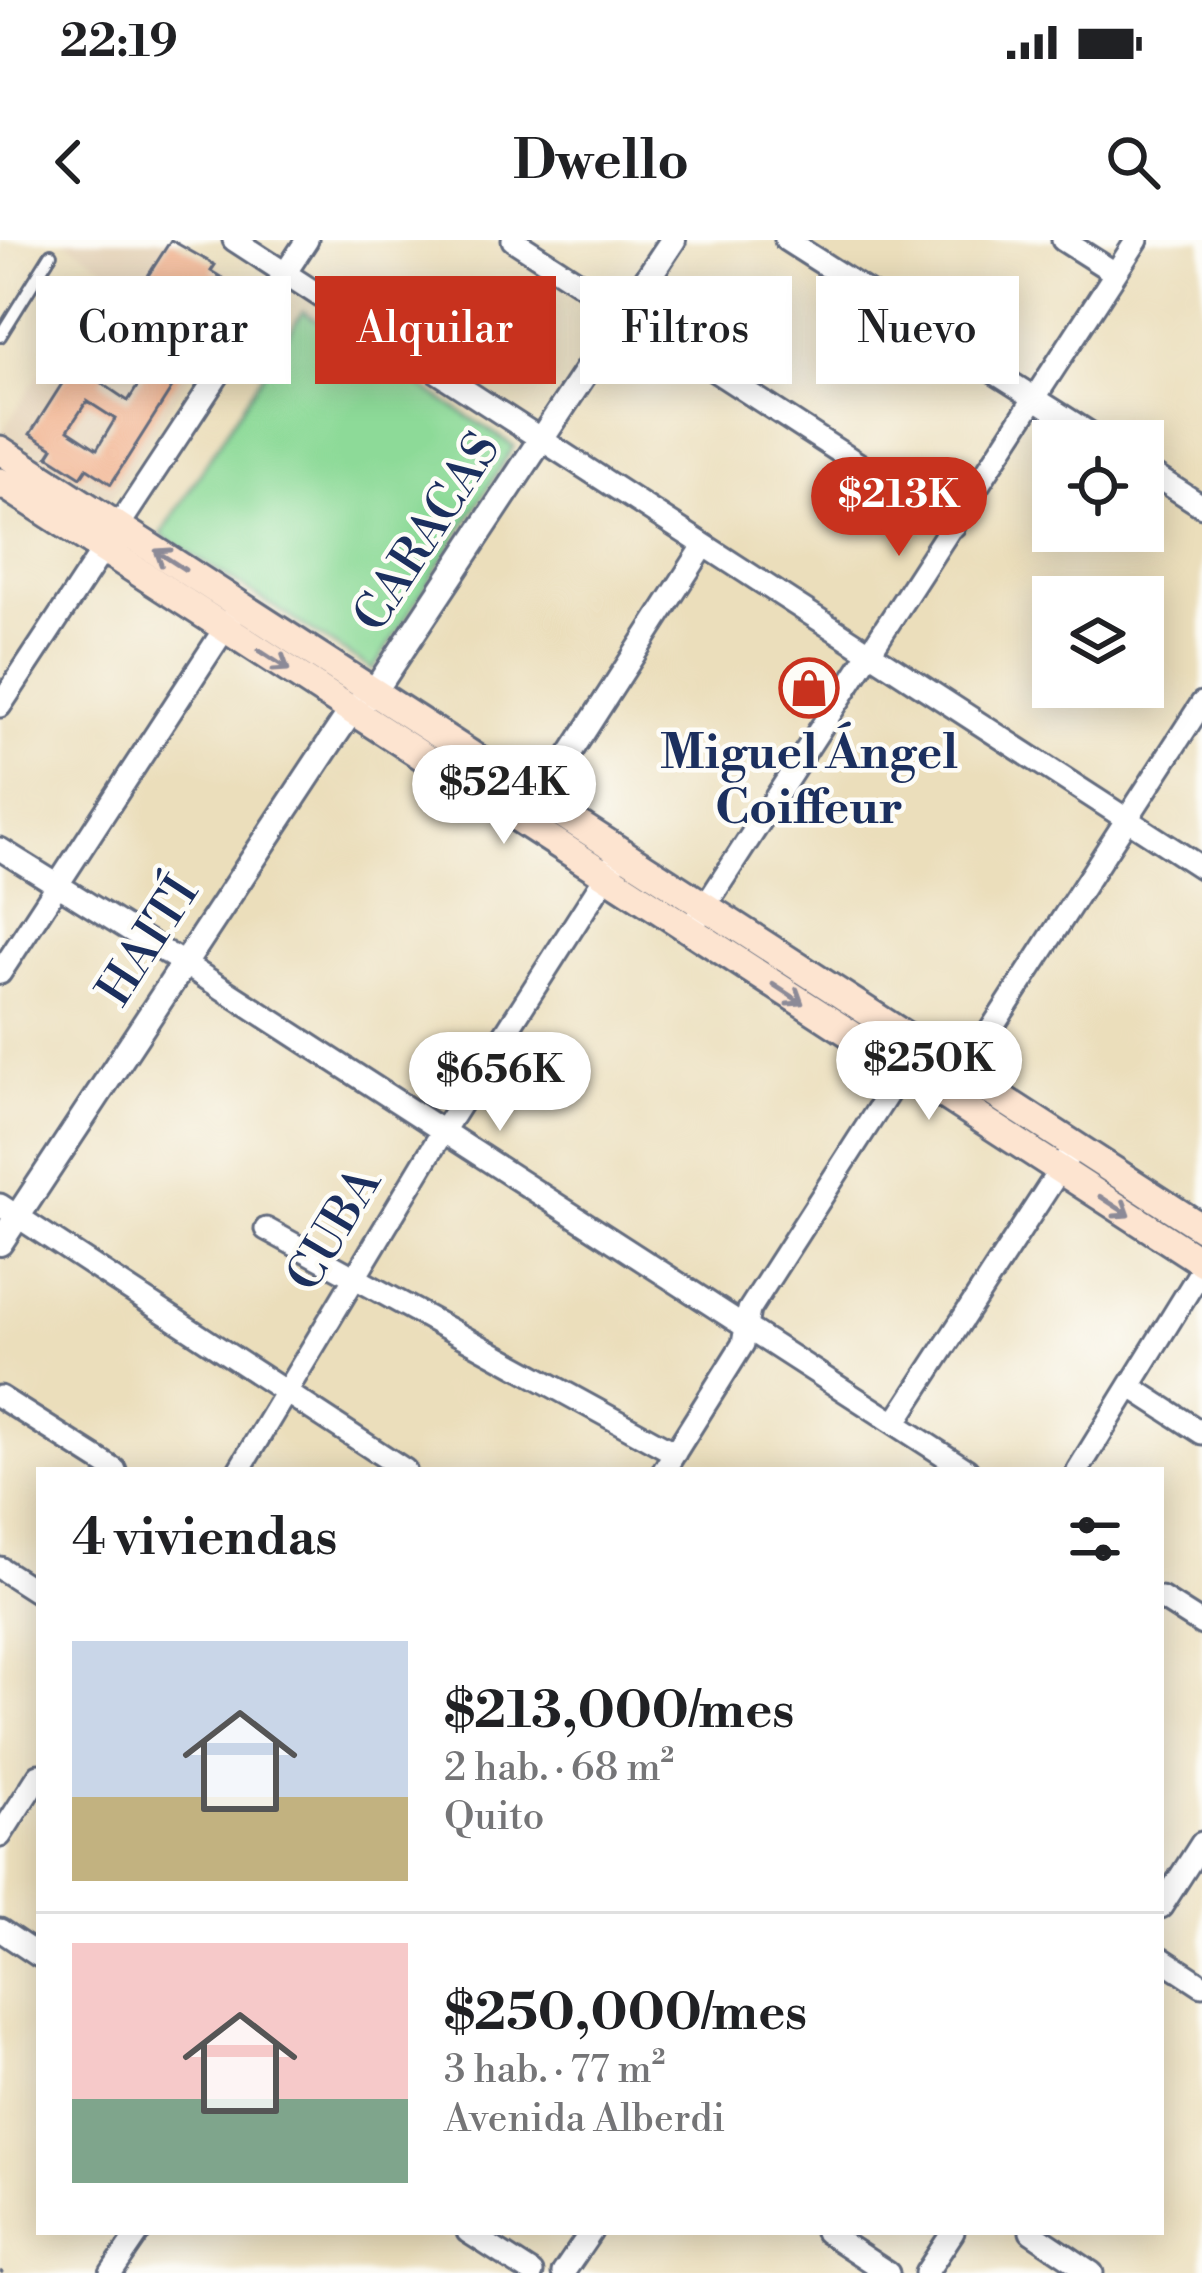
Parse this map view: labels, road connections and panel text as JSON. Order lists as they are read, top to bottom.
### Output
{
  "streets": {
    "street": ["CARACAS", "HAITÍ", "CUBA"]
  },
  "crossings": [
    ["CARACAS", "HAITÍ"]
  ],
  "places": {
    "shop": ["Miguel Ángel Coiffeur"]
  },
  "page": {
    "status": "22:19",
    "header": "Dwello",
    "chip": [
      "Comprar",
      "Alquilar",
      "Filtros",
      "Nuevo"
    ],
    "price": [
      "$213K",
      "$524K",
      "$250K",
      "$656K"
    ],
    "heading": "4 viviendas",
    "list": [
      {
        "name": "$213,000/mes",
        "note": "2 hab. · 68 m² · Quito"
      },
      {
        "name": "$250,000/mes",
        "note": "3 hab. · 77 m² · Avenida Alberdi"
      }
    ]
  }
}
